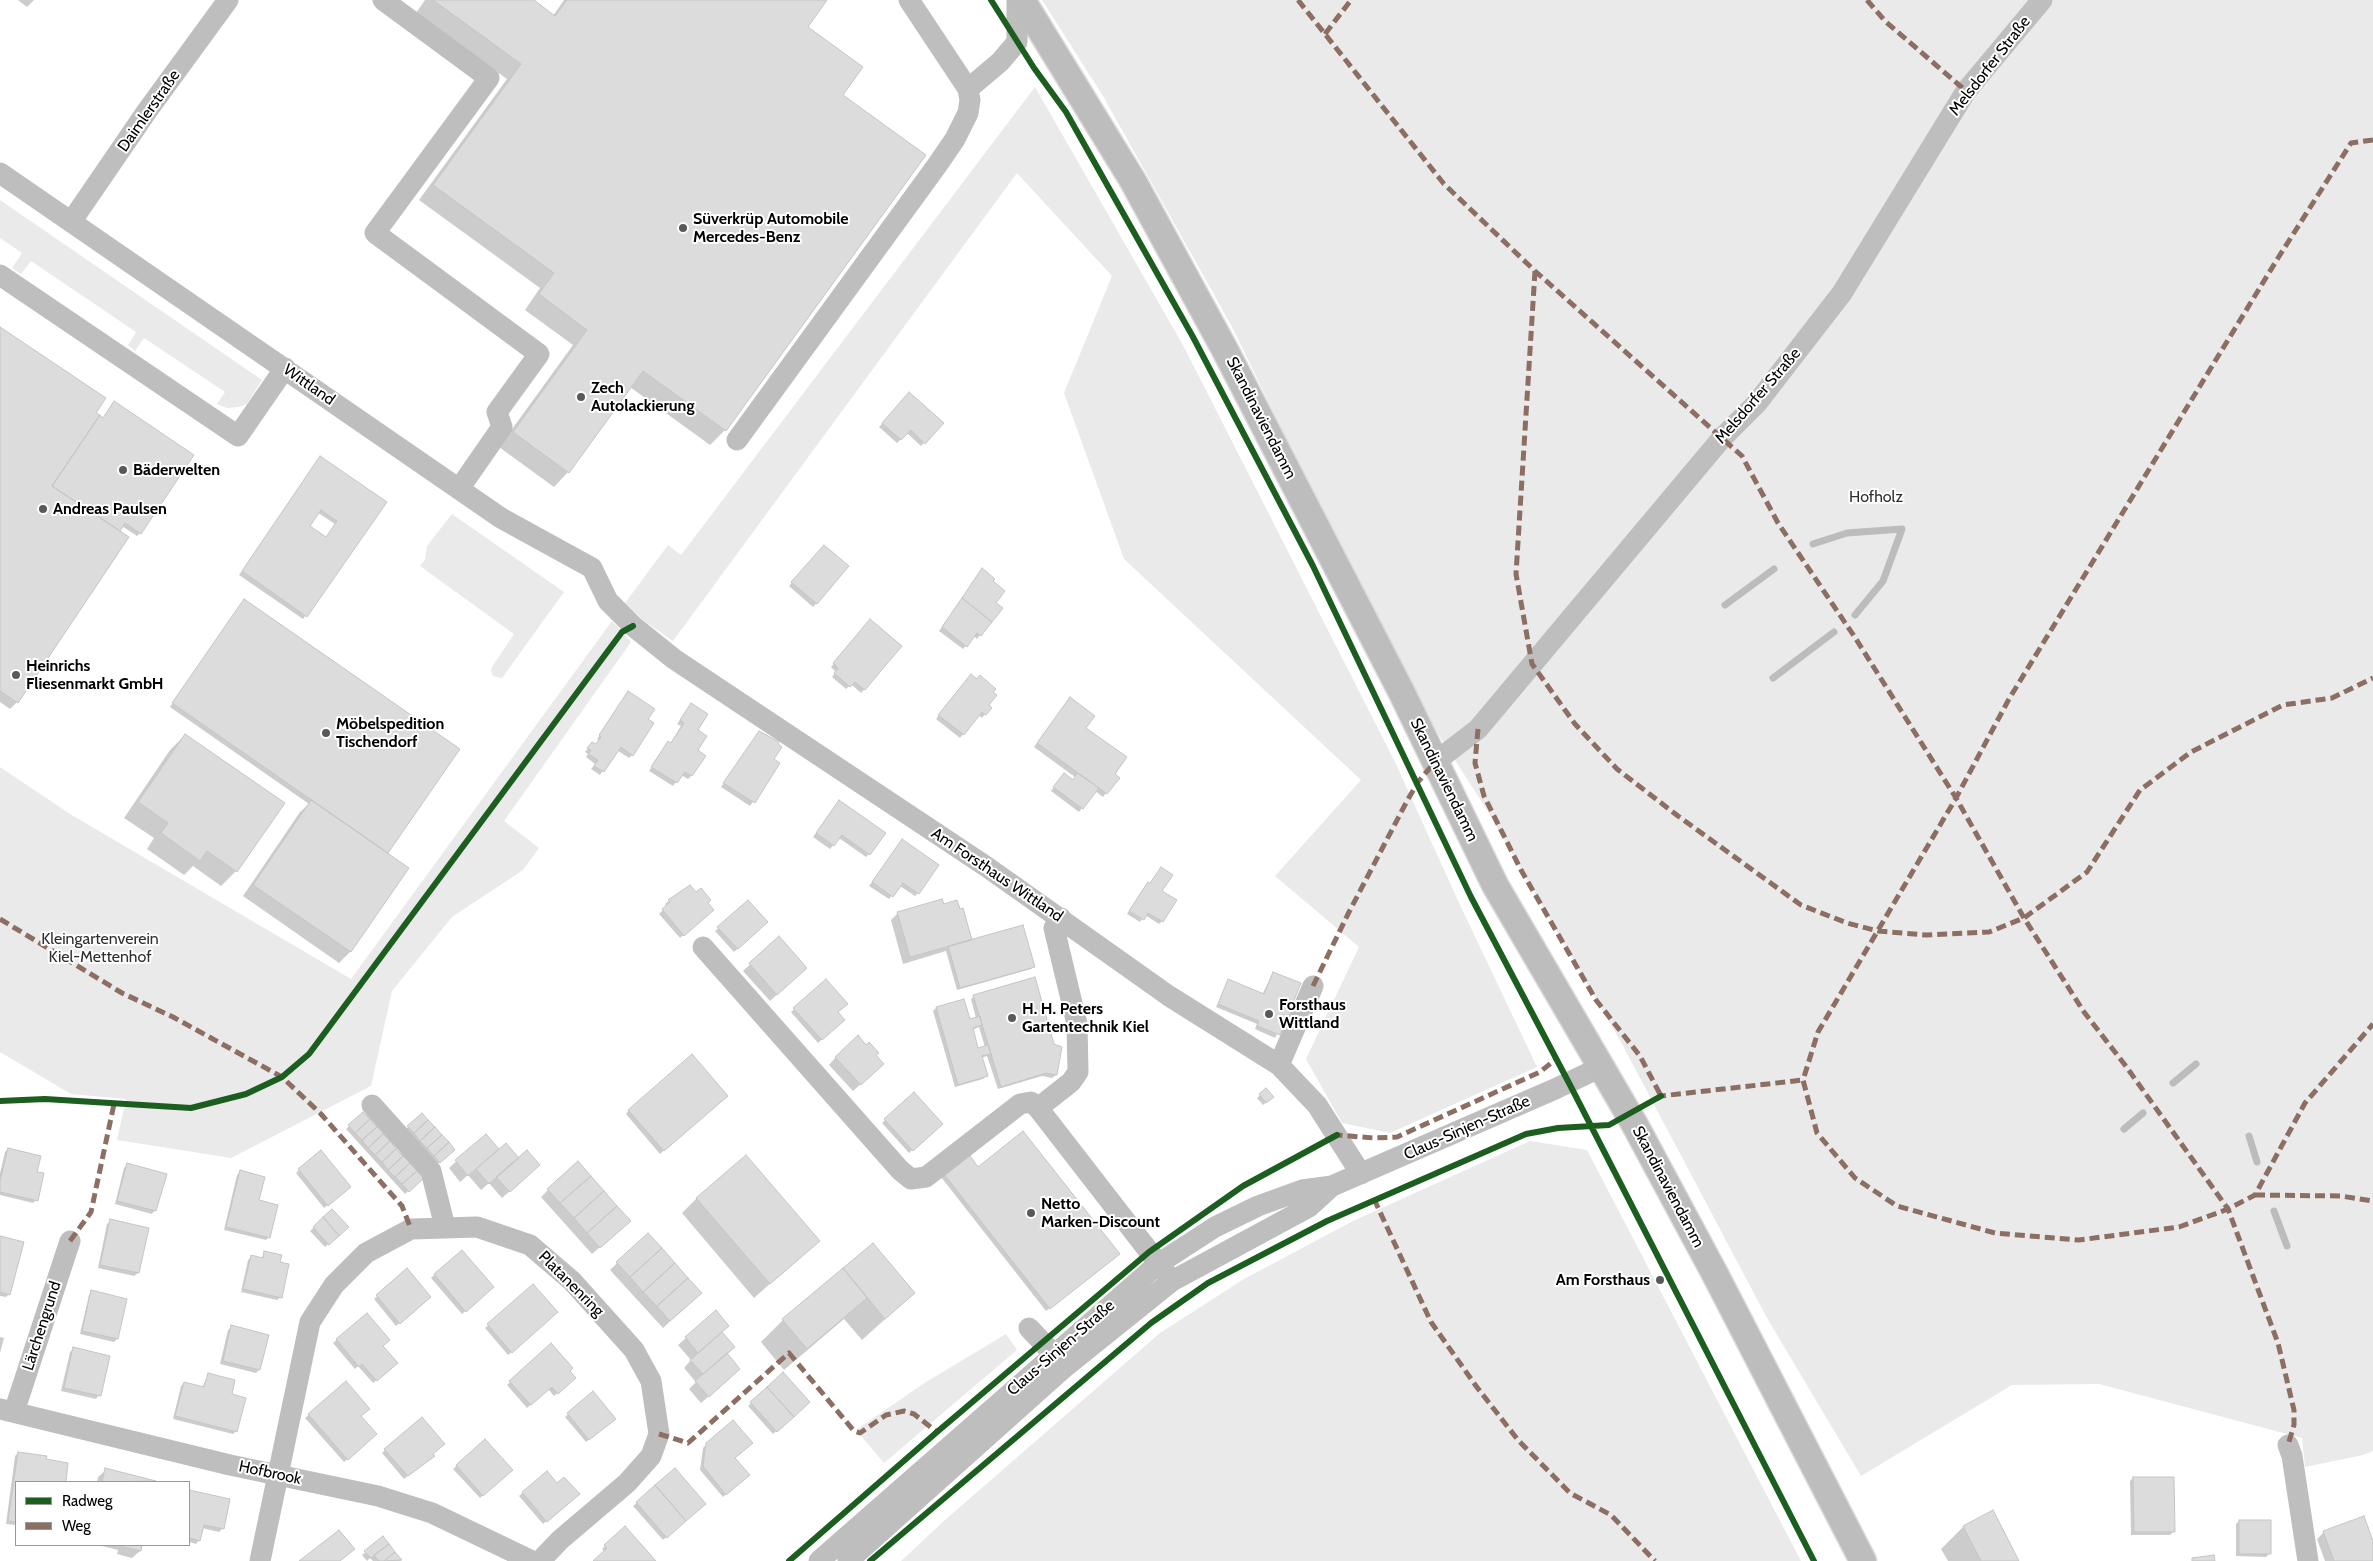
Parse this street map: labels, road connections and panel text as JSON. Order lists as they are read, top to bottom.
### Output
{
  "streets": {
    "main road": ["Skandinaviendamm"],
    "street": [
      "Melsdorfer Straße",
      "Daimlerstraße",
      "Wittland",
      "Am Forsthaus Wittland",
      "Claus-Sinjen-Straße",
      "Platanenring",
      "Lärchengrund",
      "Hofbrook"
    ]
  },
  "crossings": [
    ["Melsdorfer Straße", "Skandinaviendamm"],
    ["Daimlerstraße", "Wittland"],
    ["Wittland", "Am Forsthaus Wittland"],
    ["Skandinaviendamm", "Claus-Sinjen-Straße"],
    ["Am Forsthaus Wittland", "Claus-Sinjen-Straße"],
    ["Platanenring", "Hofbrook"],
    ["Lärchengrund", "Hofbrook"]
  ],
  "parks": ["Hofholz", "Kleingartenverein Kiel-Mettenhof"],
  "places": [
    "Süverkrüp Automobile Mercedes-Benz",
    "Zech Autolackierung",
    "Bäderwelten",
    "Andreas Paulsen",
    "Heinrichs Fliesenmarkt GmbH",
    "Möbelspedition Tischendorf",
    "Forsthaus Wittland",
    "H. H. Peters Gartentechnik Kiel",
    "Netto Marken-Discount",
    "Am Forsthaus"
  ],
  "legend": ["Radweg", "Weg"]
}
